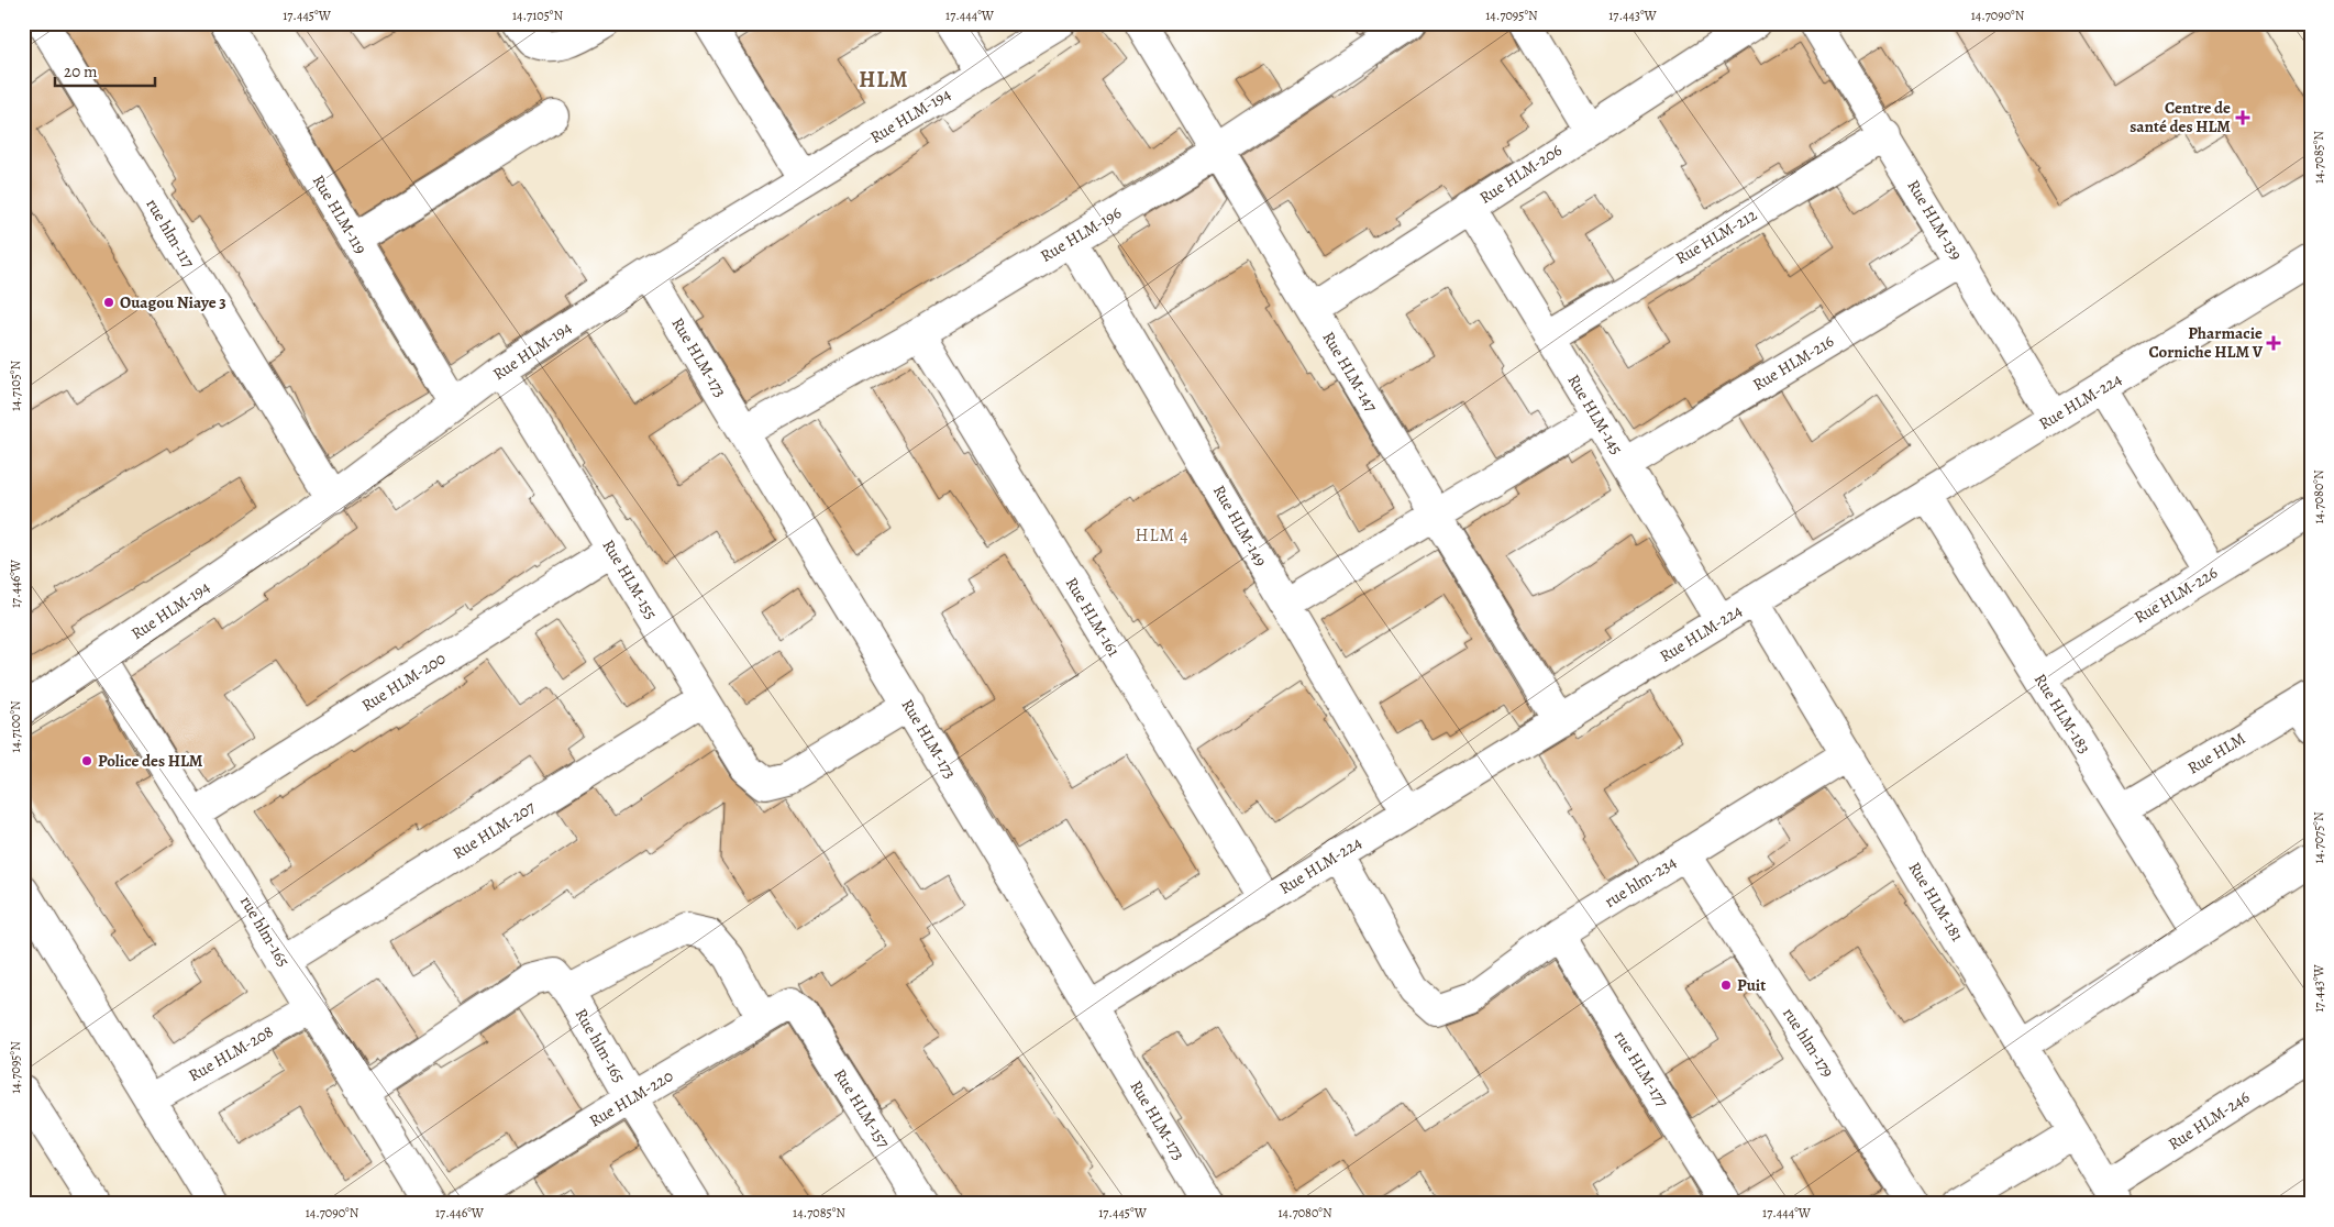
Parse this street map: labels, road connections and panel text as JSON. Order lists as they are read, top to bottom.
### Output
{
  "streets": {
    "street": [
      "Rue HLM-194",
      "Rue HLM-206",
      "Rue HLM-119",
      "Rue HLM-139",
      "rue hlm-117",
      "Rue HLM-196",
      "Rue HLM-212",
      "Rue HLM-173",
      "Rue HLM-216",
      "Rue HLM-147",
      "Rue HLM-224",
      "Rue HLM-145",
      "Rue HLM-149",
      "Rue HLM-155",
      "Rue HLM-226",
      "Rue HLM-161",
      "Rue HLM-200",
      "Rue HLM-183",
      "Rue HLM",
      "Rue HLM-207",
      "rue hlm-234",
      "Rue HLM-181",
      "rue hlm-165",
      "rue hlm-179",
      "Rue hlm-165",
      "Rue HLM-208",
      "rue HLM-177",
      "Rue HLM-220",
      "Rue HLM-157",
      "Rue HLM-246"
    ]
  },
  "crossings": [
    ["Rue HLM-194", "Rue HLM-119"],
    ["Rue HLM-194", "rue hlm-117"],
    ["Rue HLM-194", "Rue HLM-173"],
    ["Rue HLM-194", "Rue HLM-155"],
    ["Rue HLM-194", "rue hlm-165"],
    ["Rue HLM-206", "Rue HLM-147"],
    ["Rue HLM-206", "Rue HLM-145"],
    ["Rue HLM-139", "Rue HLM-212"],
    ["Rue HLM-139", "Rue HLM-216"],
    ["Rue HLM-139", "Rue HLM-224"],
    ["Rue HLM-196", "Rue HLM-173"],
    ["Rue HLM-196", "Rue HLM-147"],
    ["Rue HLM-196", "Rue HLM-149"],
    ["Rue HLM-196", "Rue HLM-161"],
    ["Rue HLM-212", "Rue HLM-145"],
    ["Rue HLM-173", "Rue HLM-224"],
    ["Rue HLM-173", "Rue HLM-155"],
    ["Rue HLM-216", "Rue HLM-145"],
    ["Rue HLM-147", "Rue HLM-224"],
    ["Rue HLM-224", "Rue HLM-145"],
    ["Rue HLM-224", "Rue HLM-149"],
    ["Rue HLM-224", "Rue HLM-161"],
    ["Rue HLM-224", "Rue HLM-183"],
    ["Rue HLM-224", "rue hlm-234"],
    ["Rue HLM-224", "Rue HLM-181"],
    ["Rue HLM-155", "Rue HLM-200"],
    ["Rue HLM-155", "Rue HLM-207"],
    ["Rue HLM-226", "Rue HLM-183"],
    ["Rue HLM-200", "rue hlm-165"],
    ["Rue HLM-183", "Rue HLM"],
    ["Rue HLM-207", "rue hlm-165"],
    ["rue hlm-234", "Rue HLM-181"],
    ["rue hlm-234", "rue hlm-179"],
    ["rue hlm-234", "rue HLM-177"],
    ["Rue HLM-181", "Rue HLM-246"],
    ["rue hlm-165", "Rue HLM-208"],
    ["Rue hlm-165", "Rue HLM-220"],
    ["Rue HLM-220", "Rue HLM-157"]
  ],
  "districts": ["HLM", "HLM 4"],
  "places": {
    "health": ["Centre de santé des HLM", "Pharmacie Corniche HLM V"],
    "other": ["Ouagou Niaye 3", "Police des HLM", "Puit"]
  },
  "scale_bar": "20 m",
  "coordinates": [
    "17.445°W",
    "14.7105°N",
    "17.444°W",
    "14.7095°N",
    "17.443°W",
    "14.7090°N",
    "14.7085°N",
    "14.7080°N",
    "17.446°W",
    "14.7100°N",
    "14.7075°N"
  ]
}
